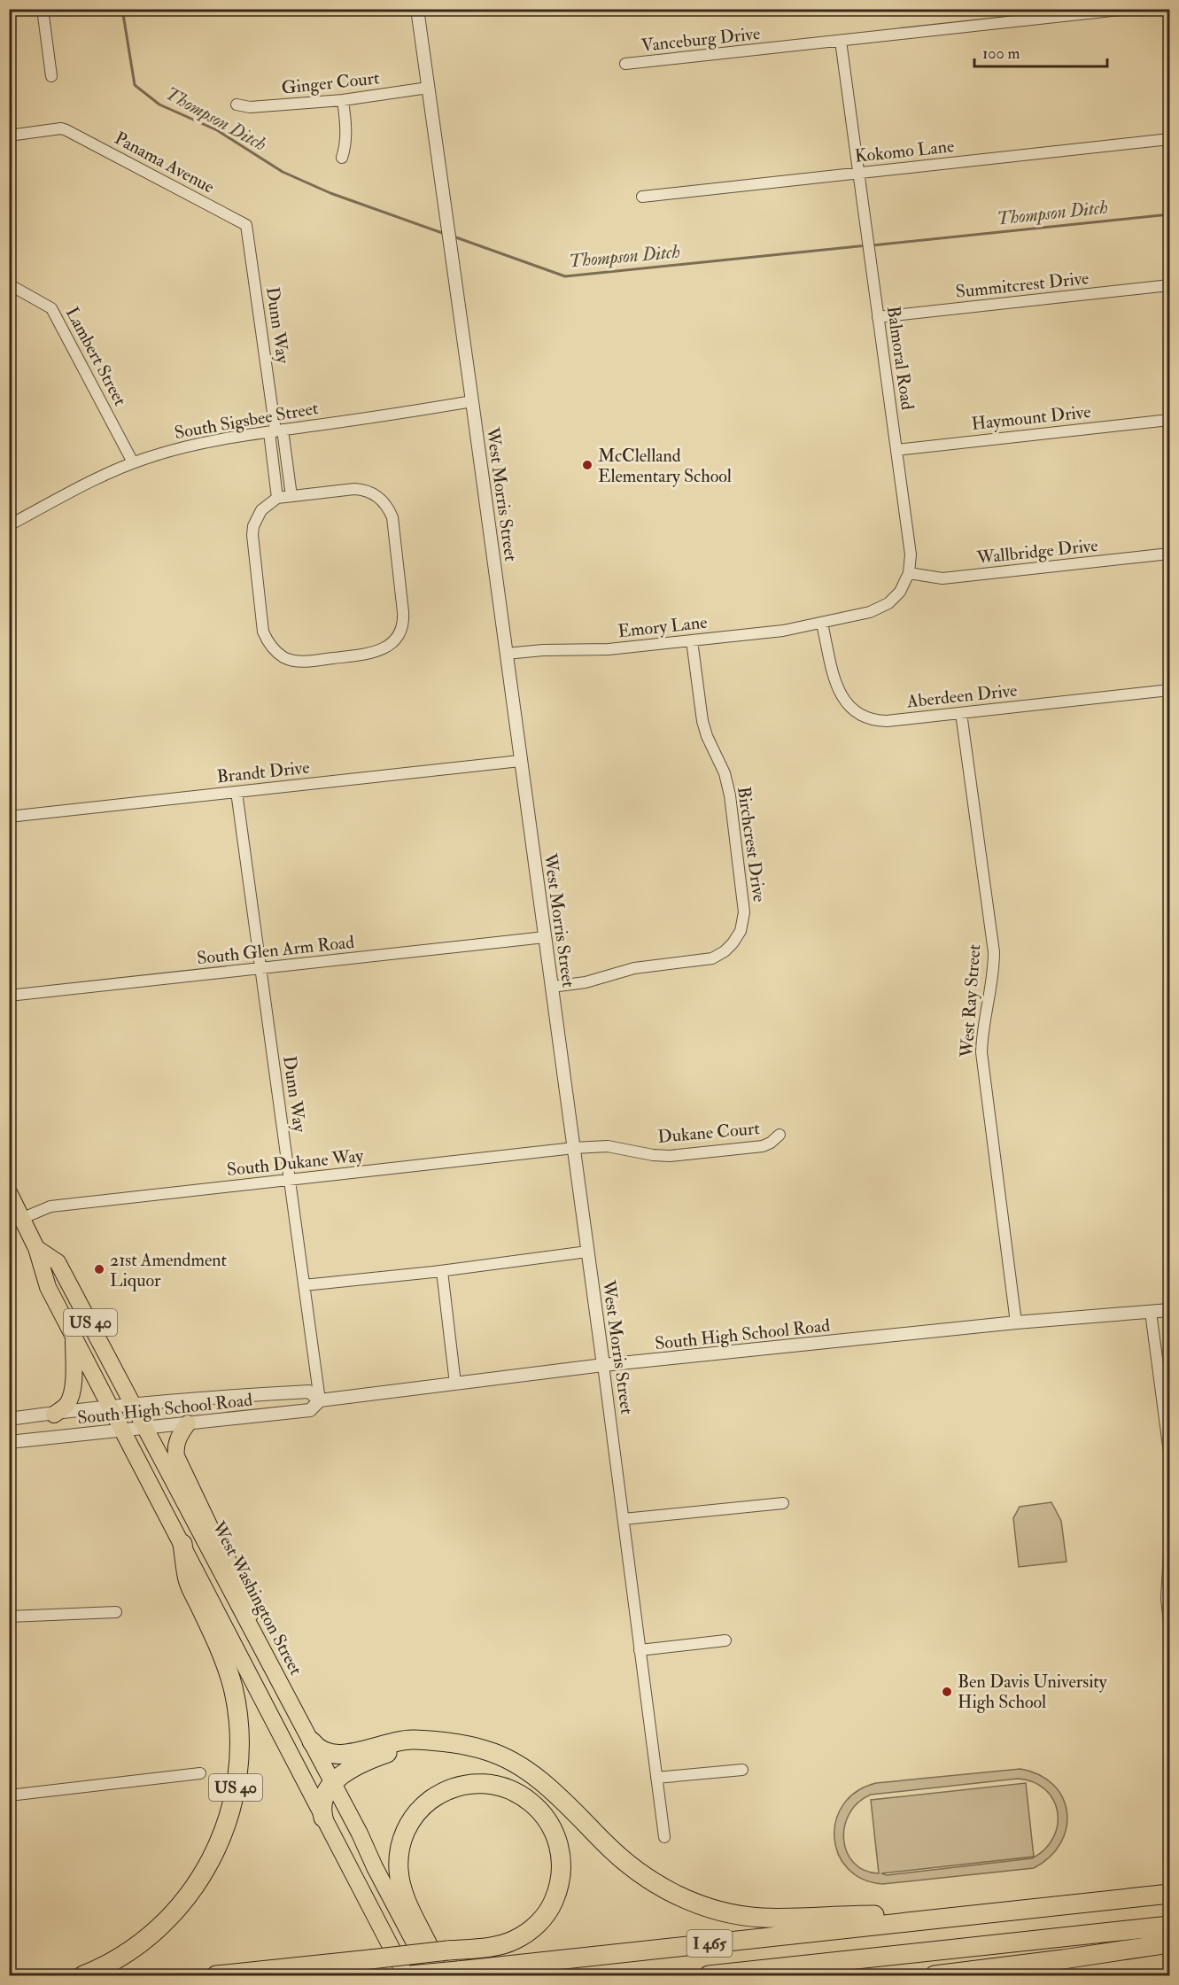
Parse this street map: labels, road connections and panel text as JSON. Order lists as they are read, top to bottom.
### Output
{
  "streets": {
    "highway": ["US 40", "I 465"],
    "main road": ["West Washington Street"],
    "street": [
      "Vanceburg Drive",
      "Ginger Court",
      "Kokomo Lane",
      "Panama Avenue",
      "Summitcrest Drive",
      "Dunn Way",
      "Lambert Street",
      "Balmoral Road",
      "Haymount Drive",
      "South Sigsbee Street",
      "West Morris Street",
      "Wallbridge Drive",
      "Emory Lane",
      "Aberdeen Drive",
      "Brandt Drive",
      "Birchcrest Drive",
      "South Glen Arm Road",
      "West Ray Street",
      "Dukane Court",
      "South Dukane Way",
      "South High School Road"
    ]
  },
  "crossings": [
    ["Vanceburg Drive", "Balmoral Road"],
    ["Ginger Court", "West Morris Street"],
    ["Kokomo Lane", "Balmoral Road"],
    ["Panama Avenue", "Dunn Way"],
    ["Summitcrest Drive", "Balmoral Road"],
    ["Dunn Way", "South Sigsbee Street"],
    ["Dunn Way", "Brandt Drive"],
    ["Dunn Way", "South Glen Arm Road"],
    ["Dunn Way", "South Dukane Way"],
    ["Dunn Way", "South High School Road"],
    ["Lambert Street", "South Sigsbee Street"],
    ["Balmoral Road", "Haymount Drive"],
    ["Balmoral Road", "Wallbridge Drive"],
    ["Balmoral Road", "Emory Lane"],
    ["Balmoral Road", "Aberdeen Drive"],
    ["South Sigsbee Street", "West Morris Street"],
    ["West Morris Street", "Emory Lane"],
    ["West Morris Street", "Brandt Drive"],
    ["West Morris Street", "Birchcrest Drive"],
    ["West Morris Street", "South Glen Arm Road"],
    ["West Morris Street", "Dukane Court"],
    ["West Morris Street", "South Dukane Way"],
    ["West Morris Street", "South High School Road"],
    ["Emory Lane", "Aberdeen Drive"],
    ["Emory Lane", "Birchcrest Drive"],
    ["Aberdeen Drive", "West Ray Street"],
    ["West Ray Street", "South High School Road"],
    ["Dukane Court", "South Dukane Way"],
    ["South High School Road", "West Washington Street"]
  ],
  "water": ["Thompson Ditch"],
  "places": ["McClelland Elementary School", "21st Amendment Liquor", "Ben Davis University High School"],
  "scale_bar": "100 m"
}
